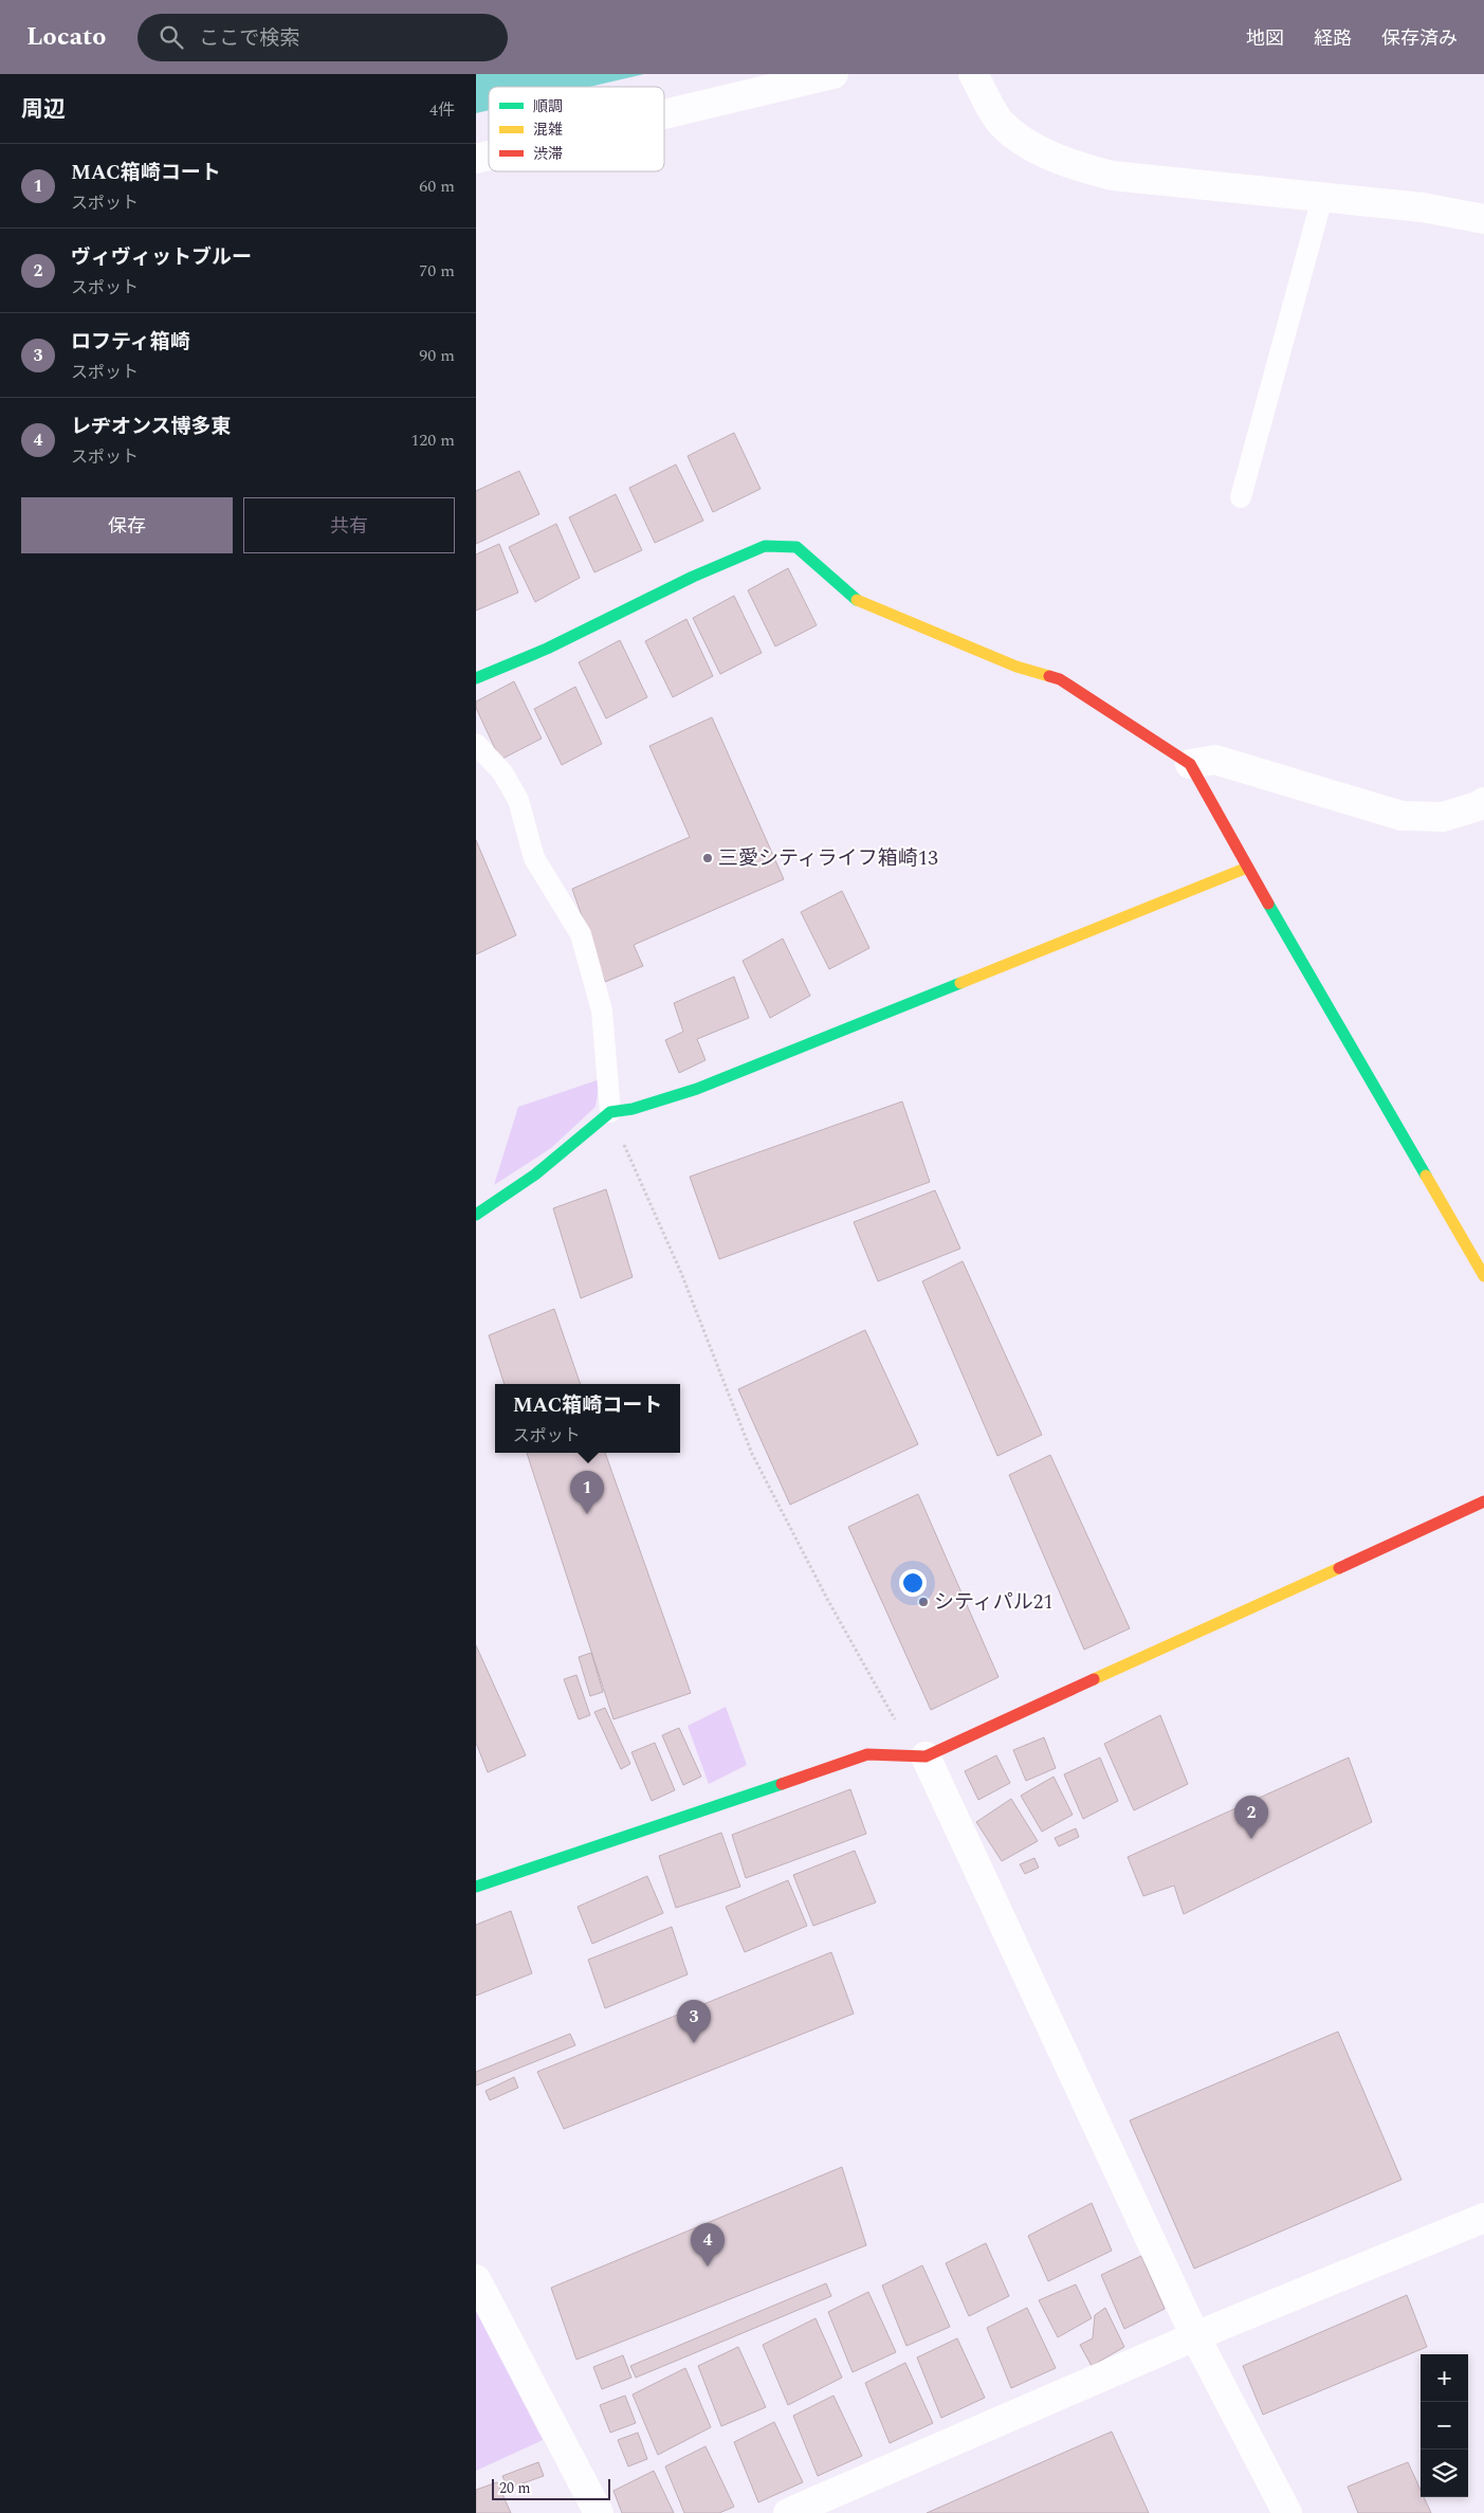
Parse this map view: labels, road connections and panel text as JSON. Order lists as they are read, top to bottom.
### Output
{
  "places": ["三愛シティライフ箱崎13", "シティパル21"],
  "legend": ["順調", "混雑", "渋滞"],
  "scale_bar": "20 m",
  "page": {
    "header": "Locato",
    "search": "ここで検索",
    "nav": ["地図", "経路", "保存済み"],
    "heading": ["周辺", "4件"],
    "list": [
      {
        "mark": "1",
        "name": "MAC箱崎コート",
        "note": "スポット",
        "value": "60 m"
      },
      {
        "mark": "2",
        "name": "ヴィヴィットブルー",
        "note": "スポット",
        "value": "70 m"
      },
      {
        "mark": "3",
        "name": "ロフティ箱崎",
        "note": "スポット",
        "value": "90 m"
      },
      {
        "mark": "4",
        "name": "レヂオンス博多東",
        "note": "スポット",
        "value": "120 m"
      }
    ],
    "buttons": ["保存", "共有"],
    "popup": ["MAC箱崎コート", "スポット"],
    "pins": [
      "1",
      "2",
      "3",
      "4"
    ],
    "map_buttons": ["+", "−"],
    "scale": "20 m"
  }
}
